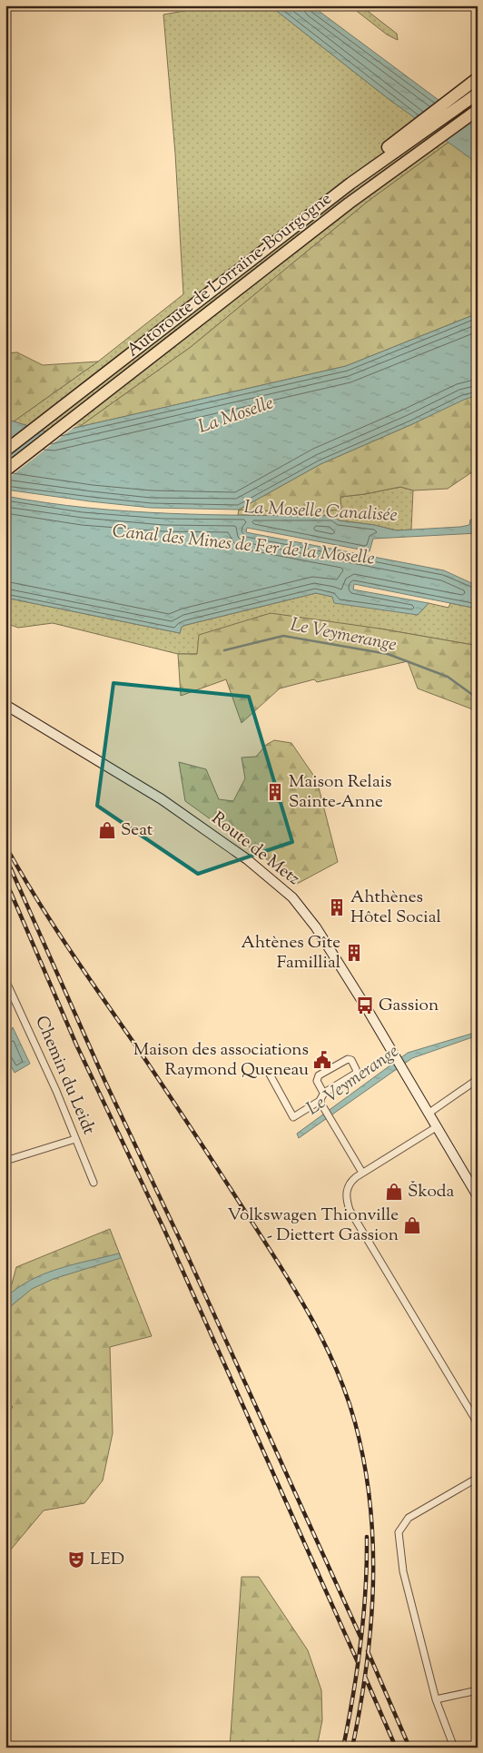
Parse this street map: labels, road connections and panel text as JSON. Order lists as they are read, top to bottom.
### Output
{
  "streets": {
    "highway": ["Autoroute de Lorraine-Bourgogne"],
    "main road": ["Route de Metz"],
    "street": ["Chemin du Leidt"]
  },
  "water": [
    "La Moselle",
    "La Moselle Canalisée",
    "Canal des Mines de Fer de la Moselle",
    "Le Veymerange"
  ],
  "places": {
    "building": ["Maison Relais Sainte-Anne", "Ahthènes Hôtel Social", "Ahtènes Gîte Famillial"],
    "shop": ["Seat", "Škoda", "Volkswagen Thionville - Diettert Gassion"],
    "bus stop": ["Gassion"],
    "public building": ["Maison des associations Raymond Queneau"],
    "theatre": ["LED"]
  }
}
